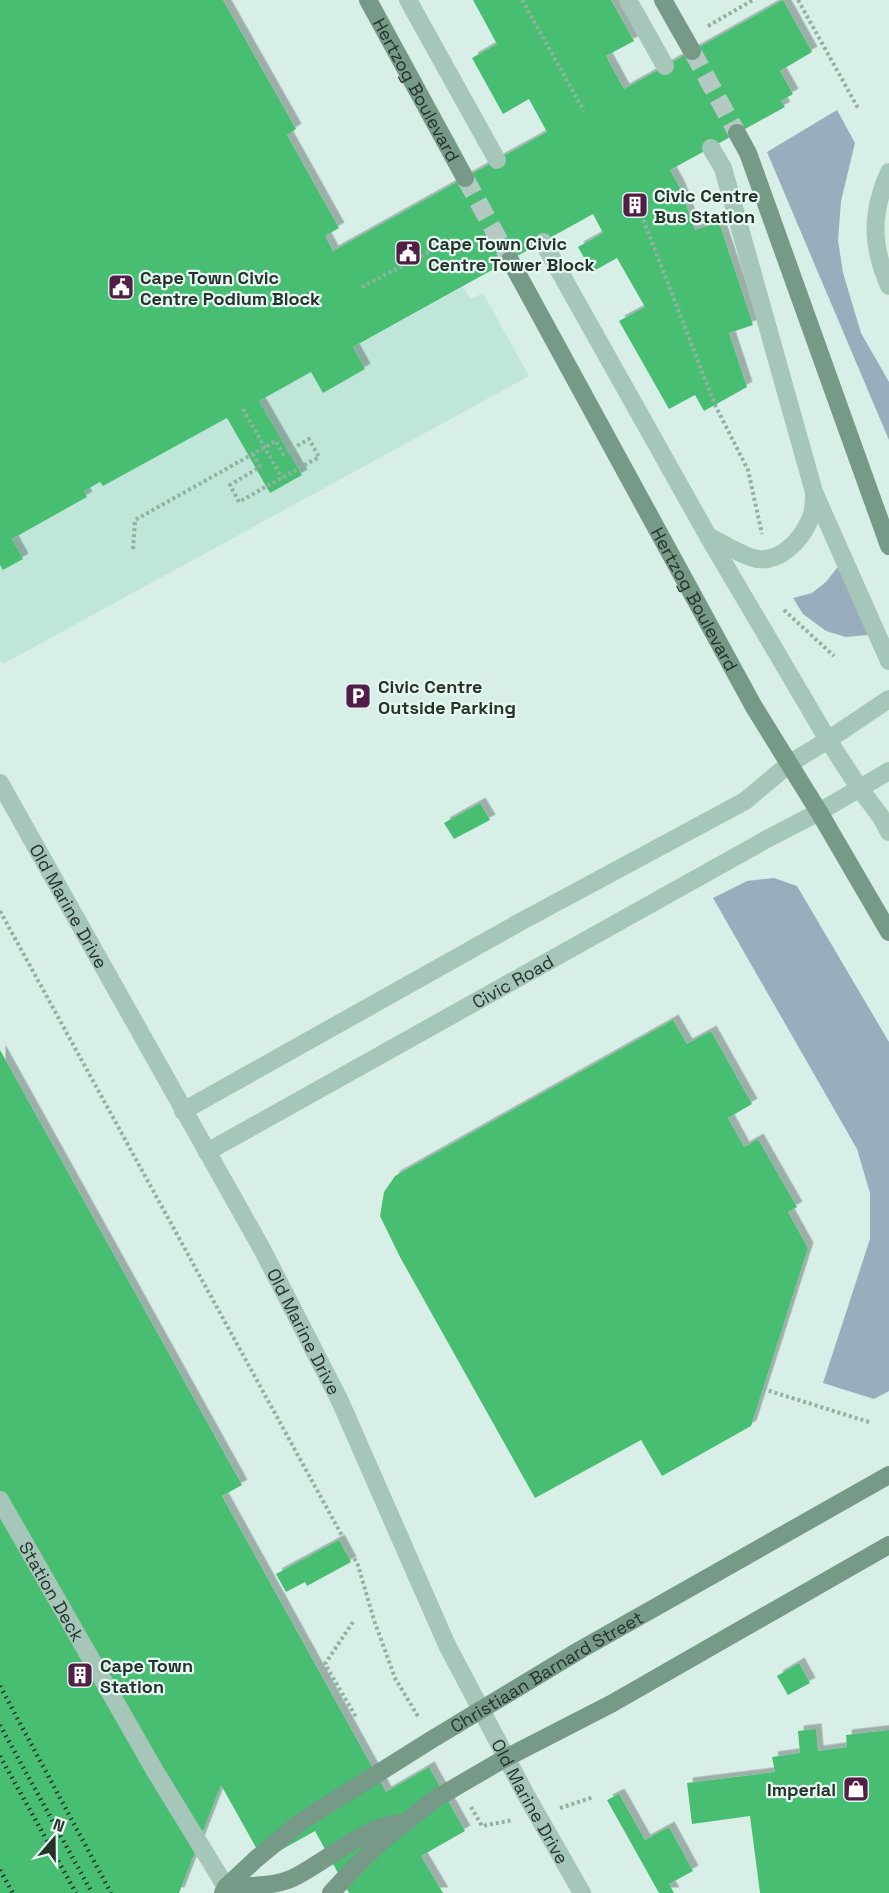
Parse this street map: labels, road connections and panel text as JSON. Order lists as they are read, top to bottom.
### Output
{
  "streets": {
    "main road": ["Hertzog Boulevard", "Christiaan Barnard Street"],
    "street": ["Old Marine Drive", "Civic Road", "Station Deck"]
  },
  "crossings": [
    ["Hertzog Boulevard", "Civic Road"],
    ["Old Marine Drive", "Civic Road"],
    ["Station Deck", "Christiaan Barnard Street"]
  ],
  "places": {
    "building": ["Civic Centre Bus Station", "Cape Town Station"],
    "public building": ["Cape Town Civic Centre Tower Block", "Cape Town Civic Centre Podium Block"],
    "parking": ["Civic Centre Outside Parking"],
    "shop": ["Imperial"]
  },
  "north": "top"
}
